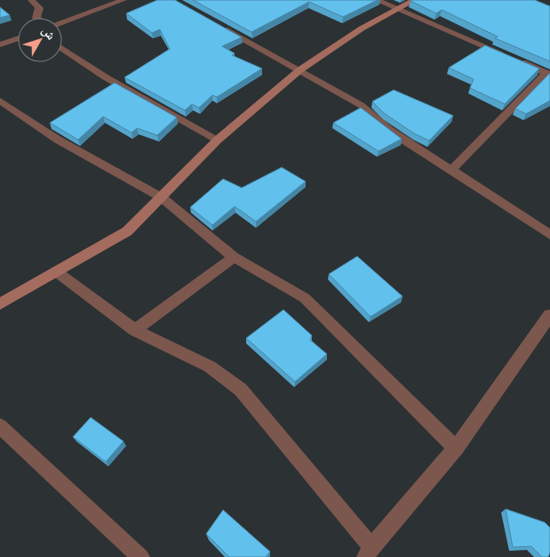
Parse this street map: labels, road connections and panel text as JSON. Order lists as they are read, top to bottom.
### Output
{
  "north": "top right"
}
